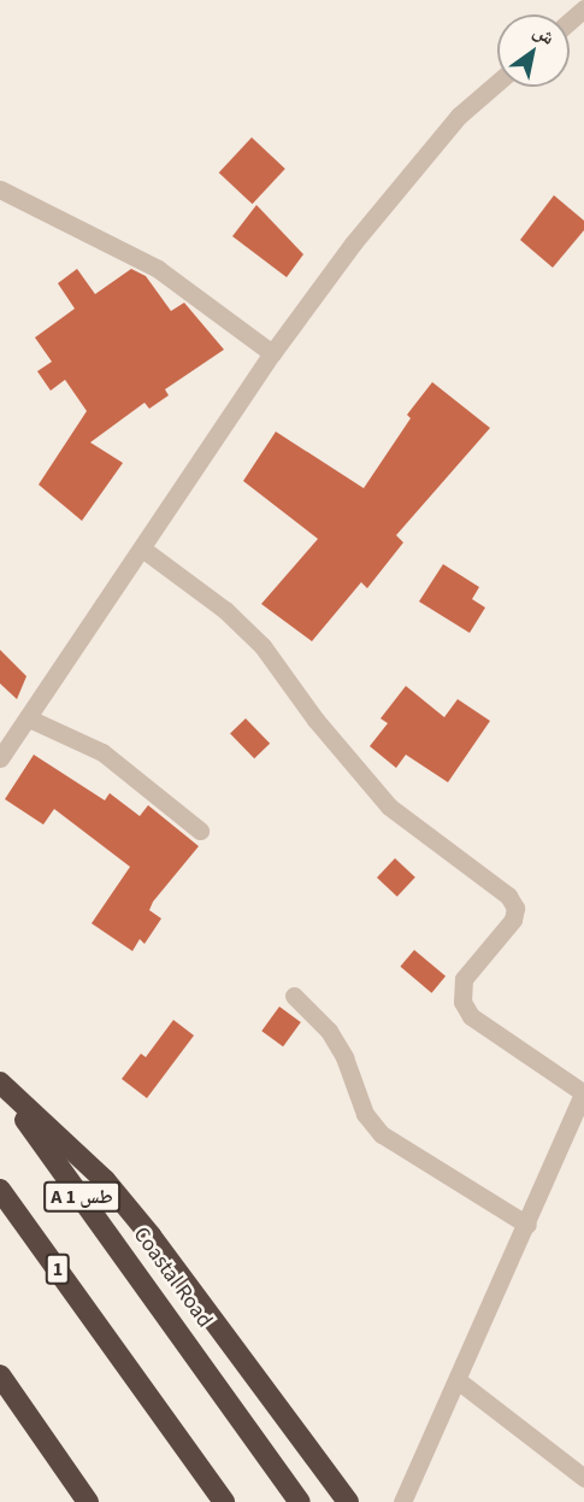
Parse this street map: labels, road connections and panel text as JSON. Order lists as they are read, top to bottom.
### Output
{
  "streets": {
    "highway": ["A 1 طس", "1", "Coastal Road"]
  },
  "north": "top right"
}
